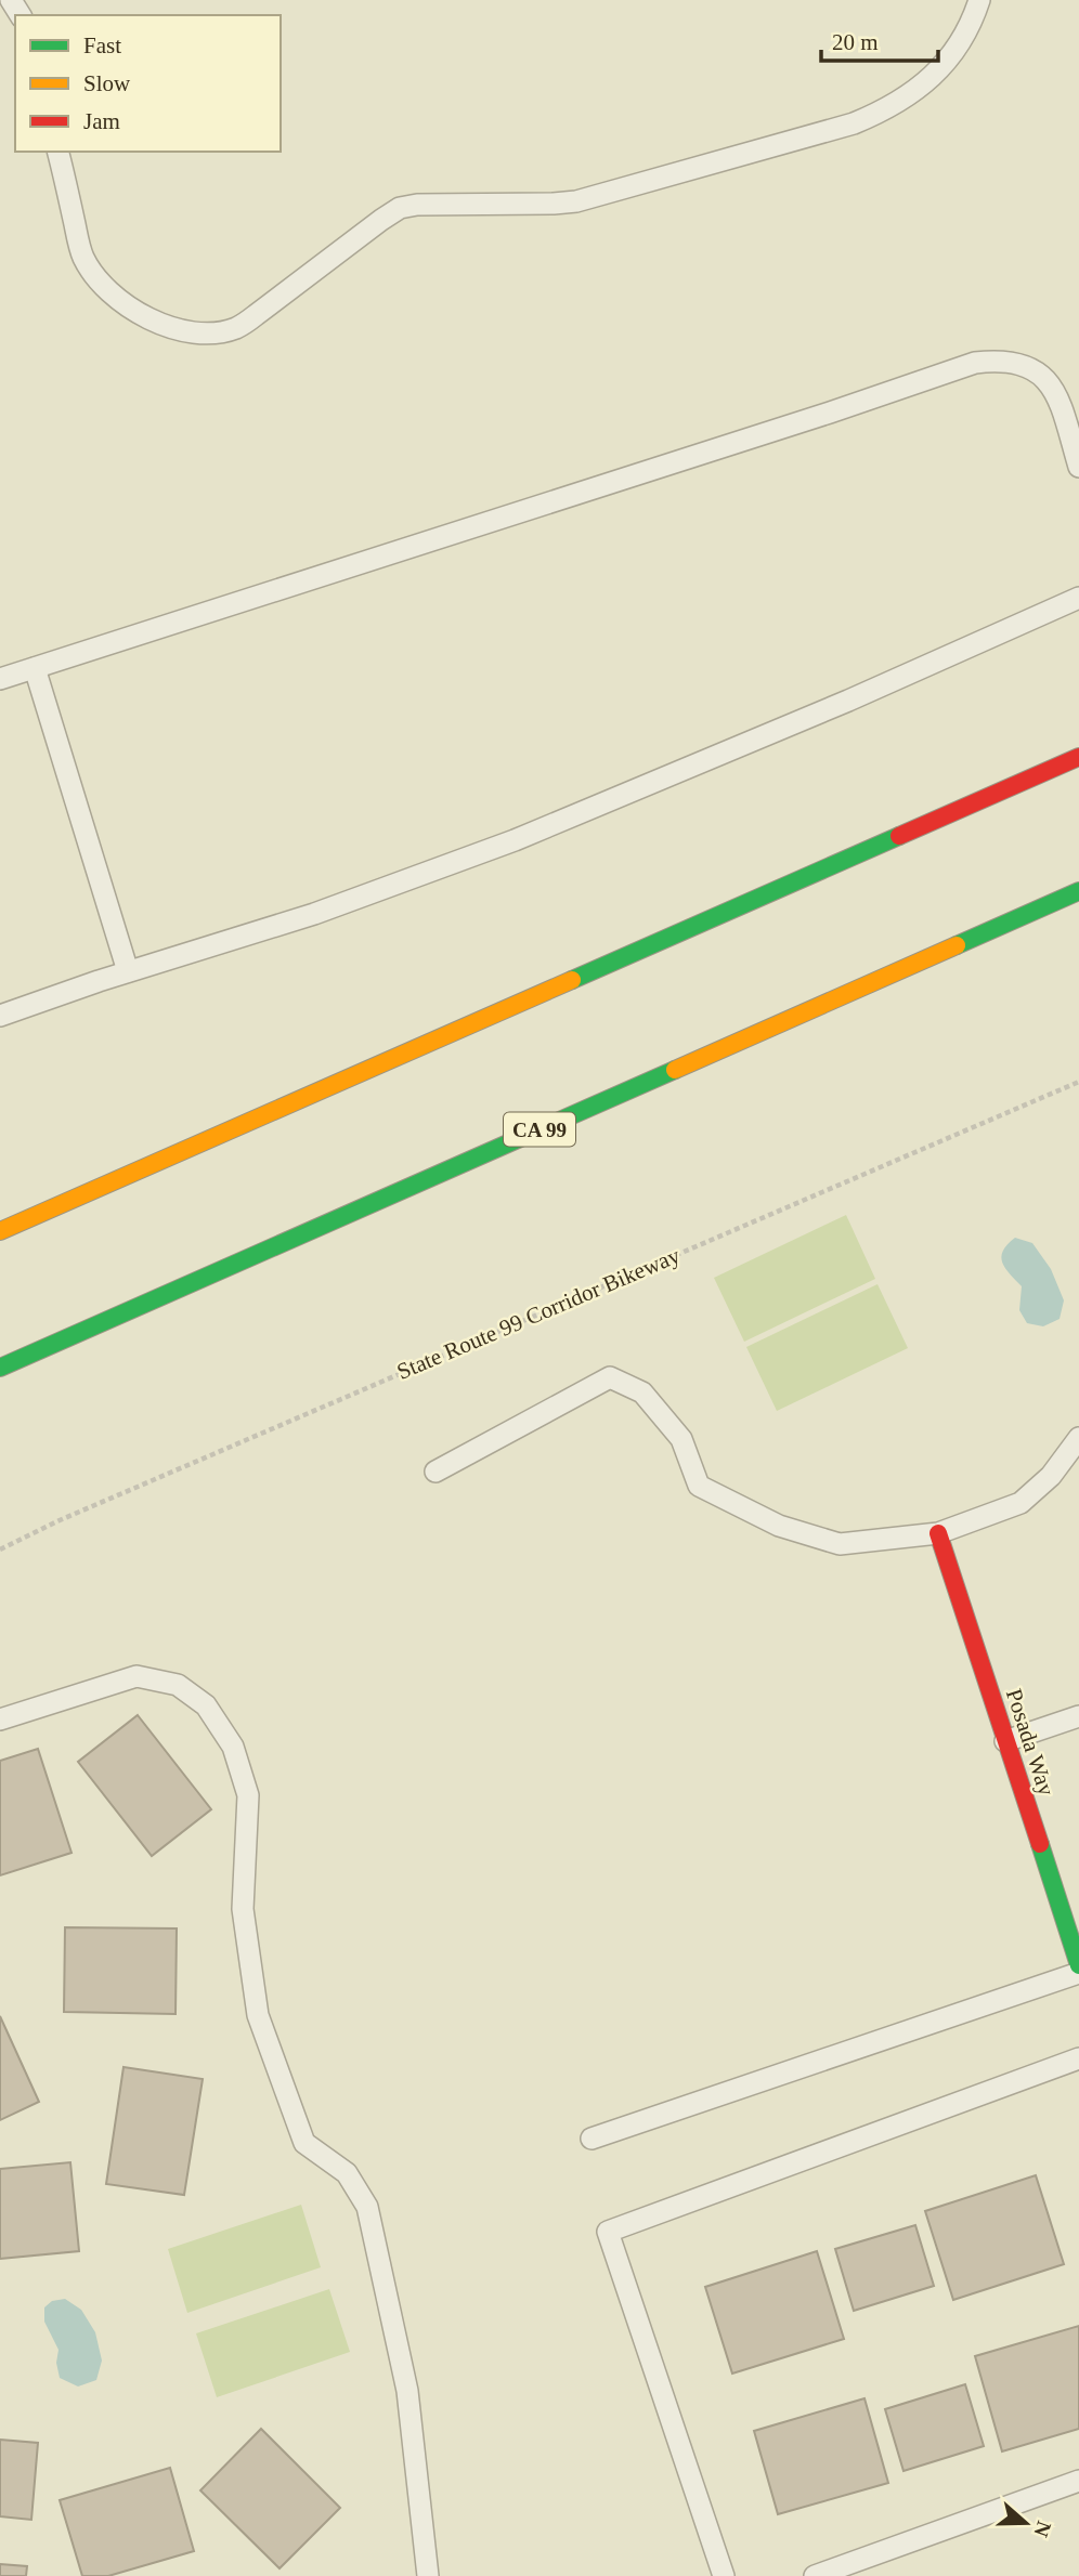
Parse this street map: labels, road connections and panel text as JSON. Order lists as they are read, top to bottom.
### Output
{
  "streets": {
    "main road": ["CA 99", "Posada Way"],
    "path": ["State Route 99 Corridor Bikeway"]
  },
  "legend": ["Fast", "Slow", "Jam"],
  "scale_bar": "20 m",
  "north": "right"
}
